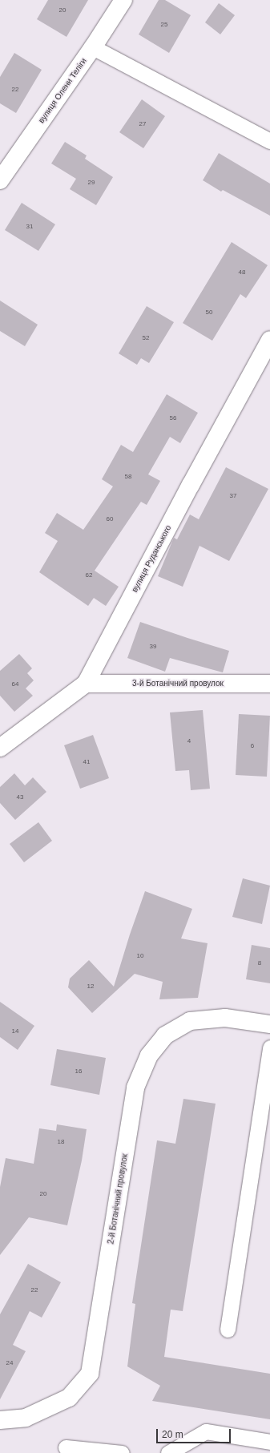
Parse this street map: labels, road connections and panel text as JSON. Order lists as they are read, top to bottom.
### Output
{
  "streets": {
    "street": [
      "вулиця Олени Теліги",
      "вулиця Руданського",
      "3-й Ботанічний провулок",
      "2-й Ботанічний провулок"
    ]
  },
  "crossings": [
    ["вулиця Руданського", "3-й Ботанічний провулок"]
  ],
  "house_numbers": [
    "20",
    "25",
    "22",
    "27",
    "29",
    "31",
    "48",
    "50",
    "52",
    "56",
    "58",
    "37",
    "60",
    "62",
    "39",
    "64",
    "4",
    "6",
    "41",
    "43",
    "10",
    "8",
    "12",
    "14",
    "16",
    "18",
    "20",
    "22",
    "24"
  ],
  "scale_bar": "20 m"
}
